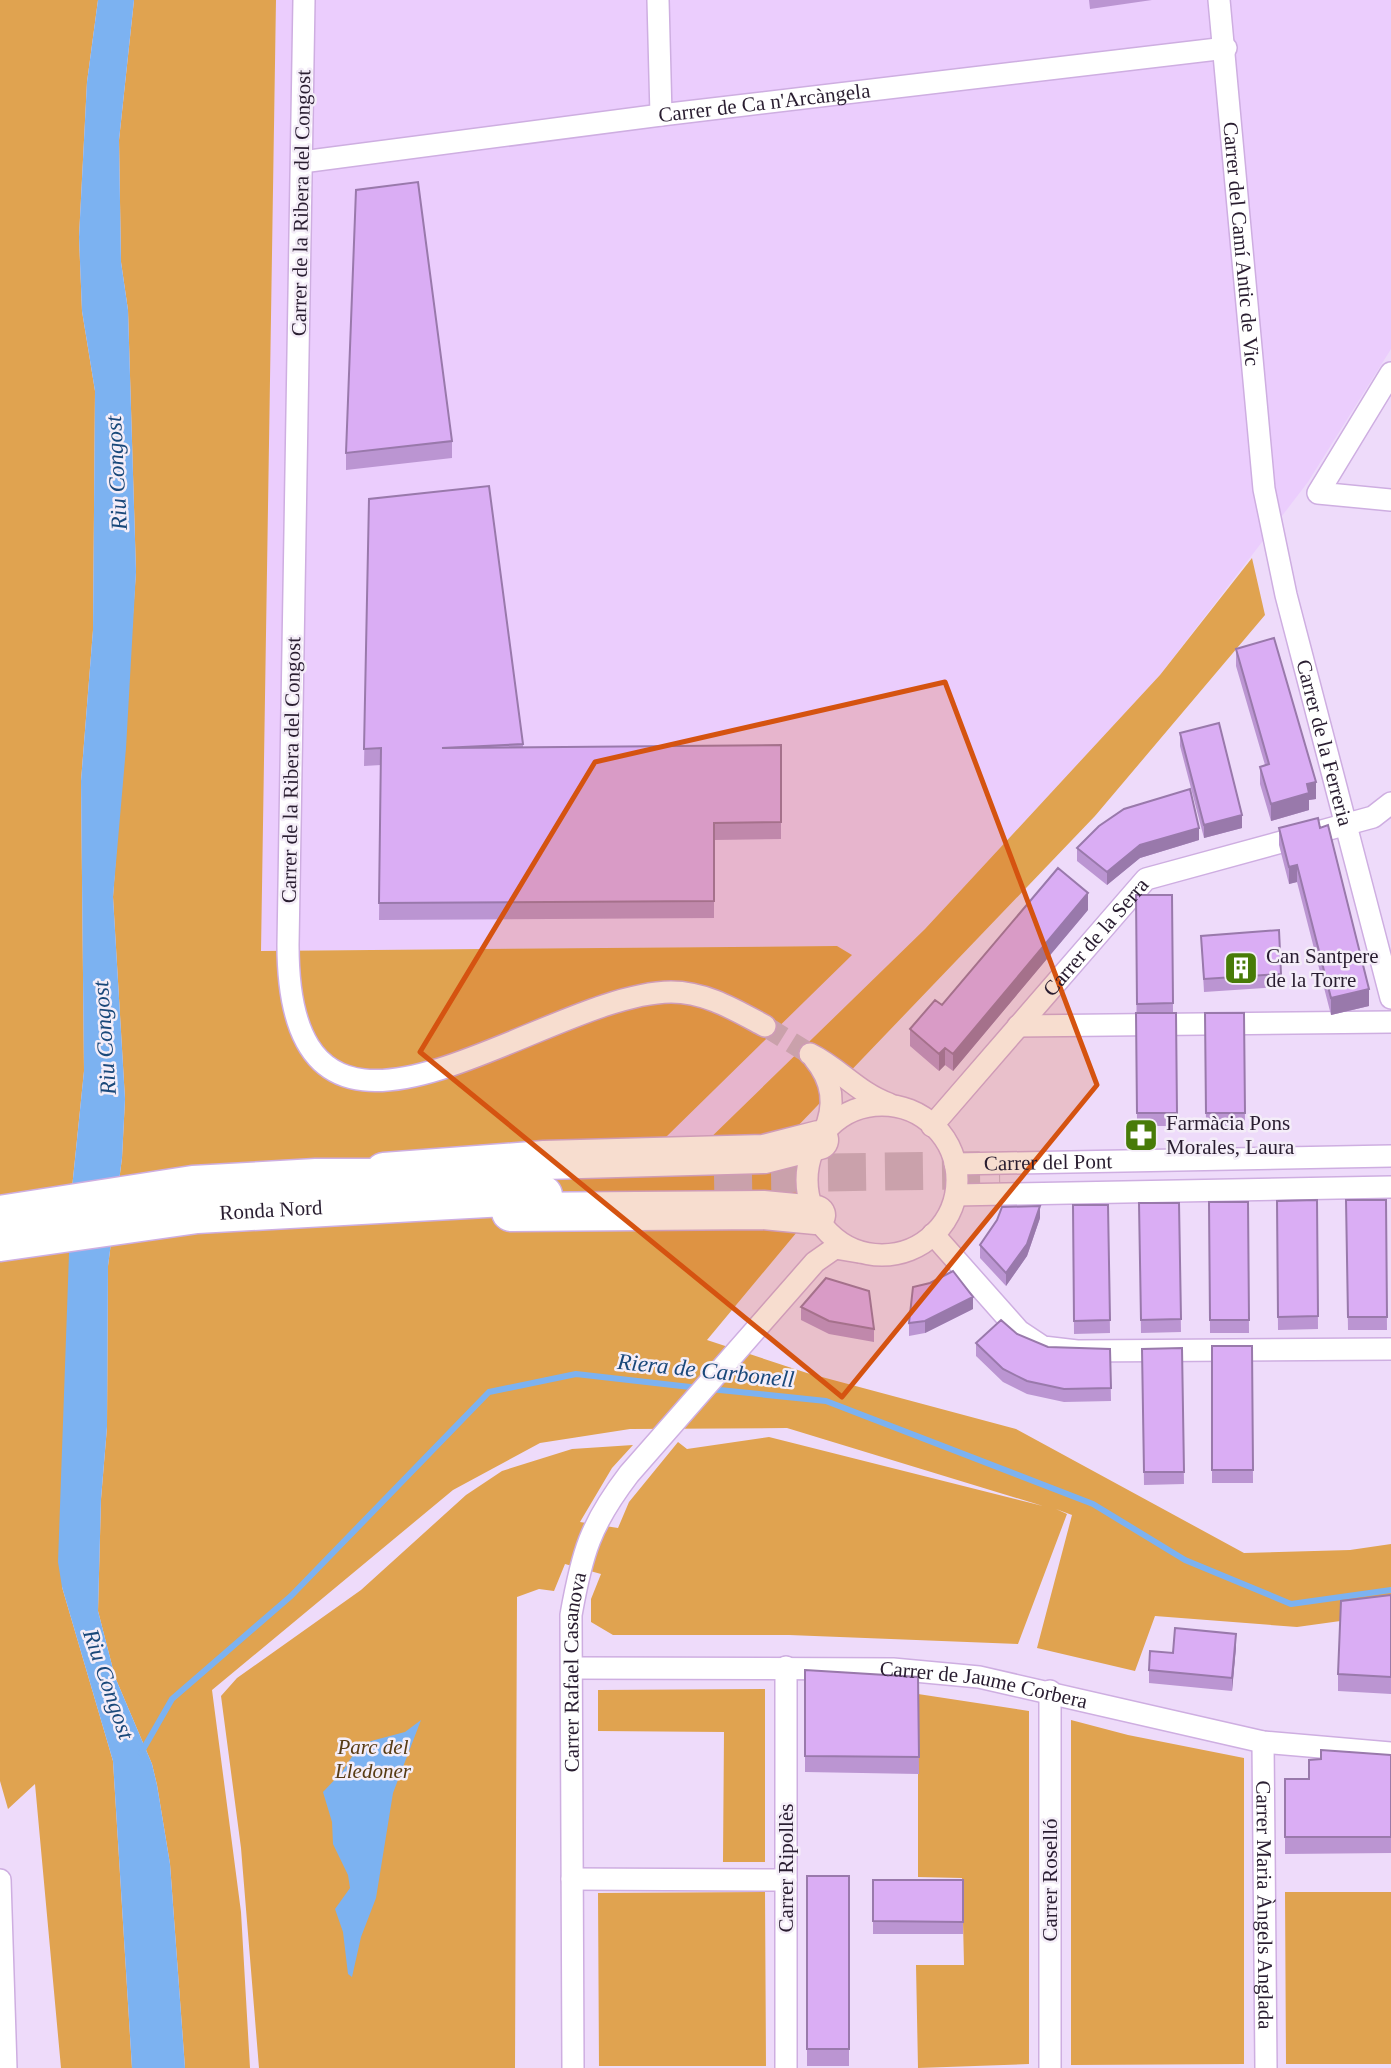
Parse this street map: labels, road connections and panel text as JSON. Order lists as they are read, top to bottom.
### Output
{
  "streets": {
    "highway": ["Ronda Nord"],
    "street": [
      "Carrer de Ca n'Arcàngela",
      "Carrer de la Ribera del Congost",
      "Carrer del Camí Antic de Vic",
      "Carrer de la Ferreria",
      "Carrer de la Serra",
      "Carrer del Pont",
      "Carrer Rafael Casanova",
      "Carrer de Jaume Corbera",
      "Carrer Ripollès",
      "Carrer Roselló",
      "Carrer Maria Àngels Anglada"
    ]
  },
  "crossings": [
    ["Carrer de Ca n'Arcàngela", "Carrer de la Ribera del Congost"],
    ["Carrer de Ca n'Arcàngela", "Carrer del Camí Antic de Vic"],
    ["Carrer del Camí Antic de Vic", "Carrer de la Ferreria"],
    ["Carrer de la Ferreria", "Carrer de la Serra"],
    ["Carrer de la Serra", "Carrer del Pont"],
    ["Carrer Rafael Casanova", "Carrer de Jaume Corbera"],
    ["Carrer de Jaume Corbera", "Carrer Ripollès"],
    ["Carrer de Jaume Corbera", "Carrer Roselló"],
    ["Carrer de Jaume Corbera", "Carrer Maria Àngels Anglada"]
  ],
  "water": ["Riu Congost", "Riera de Carbonell"],
  "parks": ["Parc del Lledoner"],
  "places": {
    "building": ["Can Santpere de la Torre"],
    "pharmacy": ["Farmàcia Pons Morales, Laura"]
  }
}
